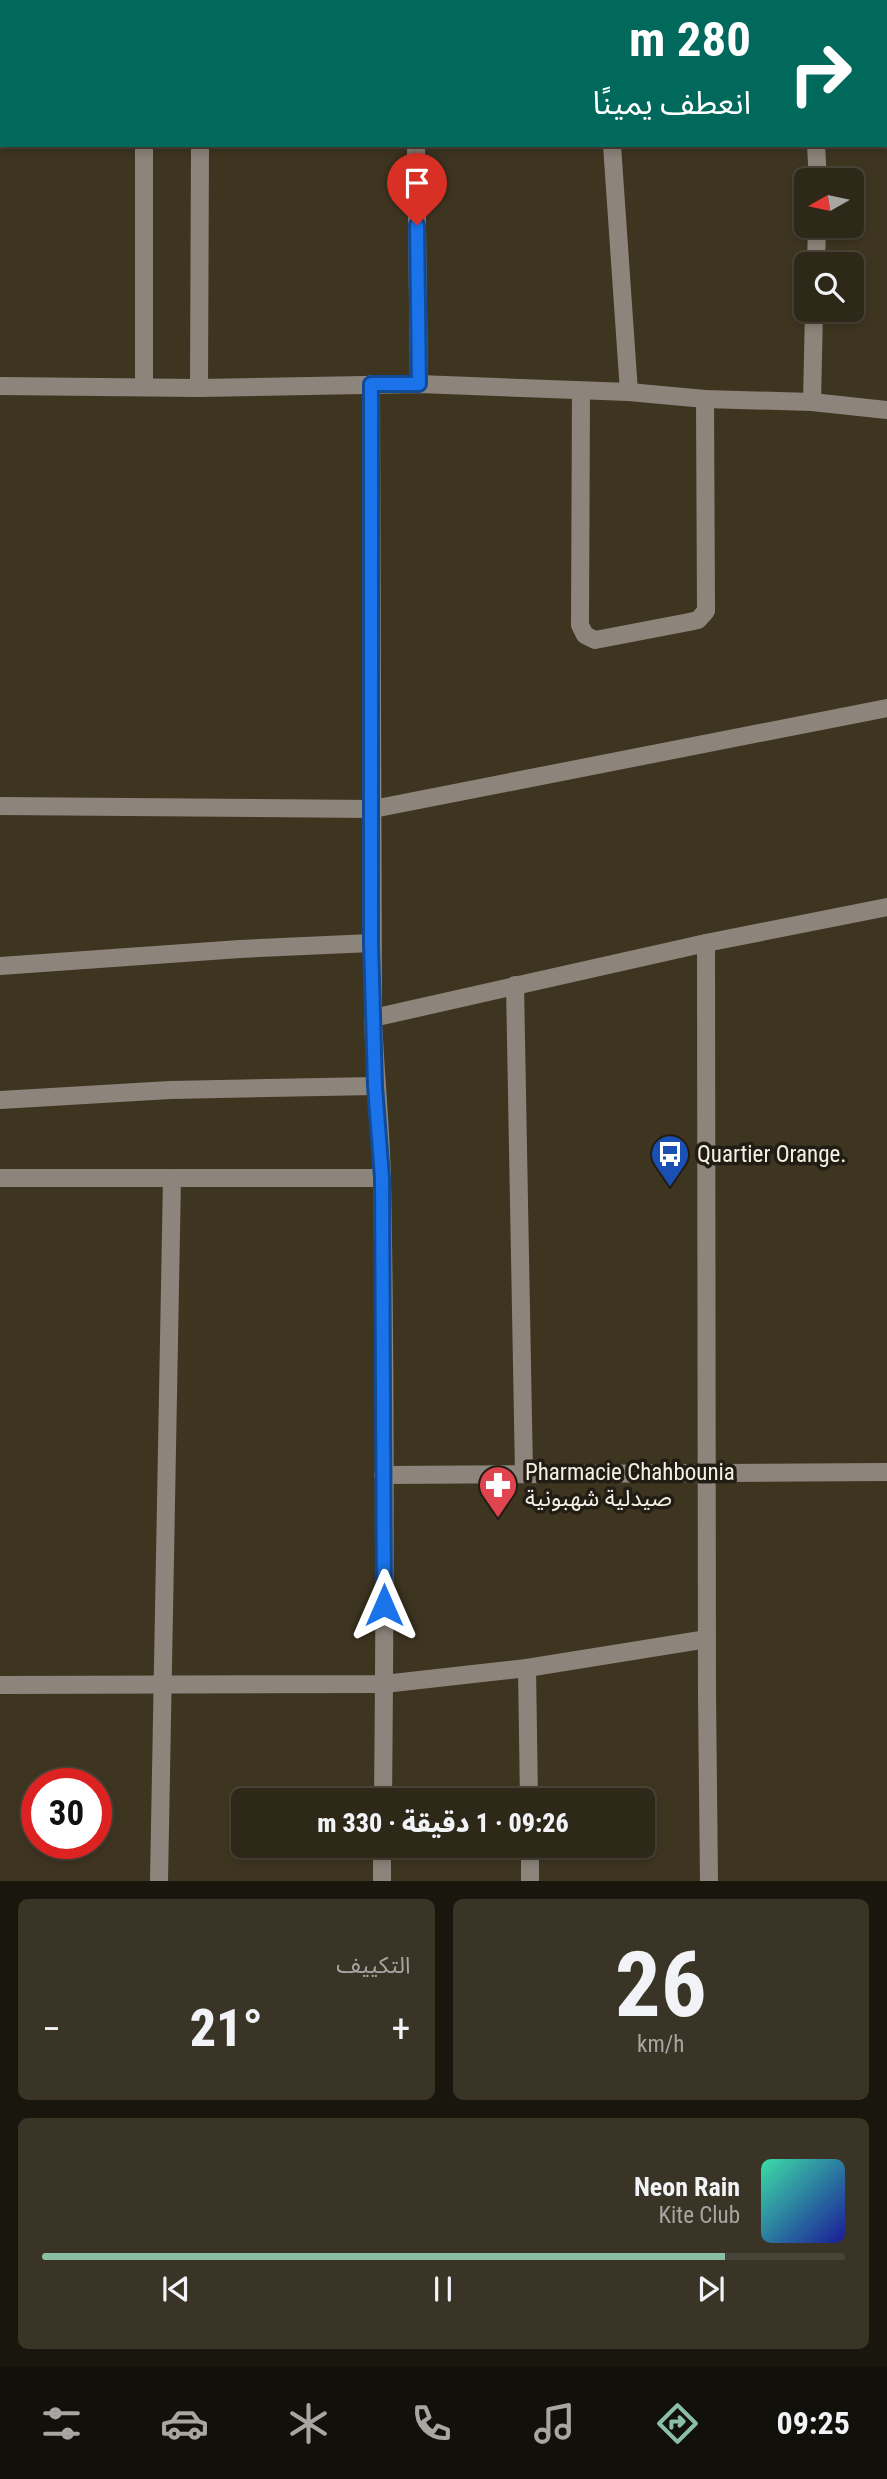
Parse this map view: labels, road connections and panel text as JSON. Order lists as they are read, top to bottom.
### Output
{
  "places": {
    "bus stop": ["Quartier Orange."],
    "pharmacy": ["Pharmacie Chahbounia صيدلية شهبونية"]
  },
  "north": "left",
  "page": {
    "turn": ["280 m", "انعطف يمينًا"],
    "limit": "30",
    "trip": "09:26 · 1 دقيقة · 330 m",
    "tile": [
      ["26", "km/h"],
      "التكييف"
    ],
    "heat": ["−", "21°", "+"],
    "song": ["Neon Rain", "Kite Club"],
    "tabs": "09:25"
  }
}
